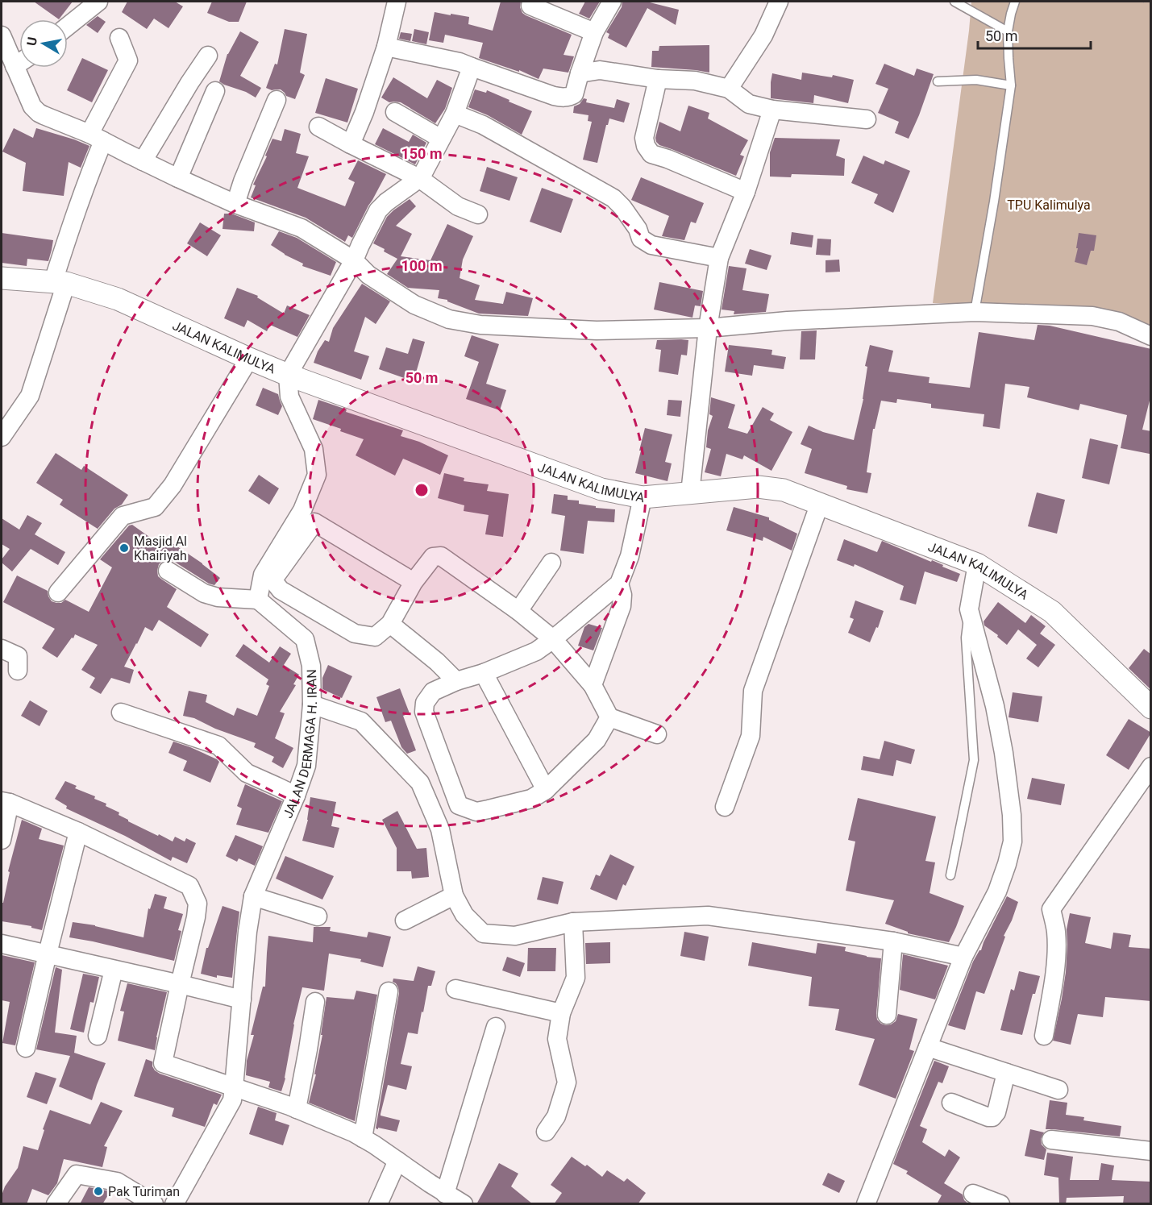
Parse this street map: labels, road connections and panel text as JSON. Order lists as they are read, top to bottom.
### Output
{
  "streets": {
    "street": ["JALAN KALIMULYA", "JALAN DERMAGA H. IRAN"]
  },
  "parks": ["TPU Kalimulya"],
  "places": ["Masjid Al Khairiyah", "Pak Turiman"],
  "scale_bar": "50 m",
  "north": "left",
  "rings": ["150 m", "100 m", "50 m"]
}
